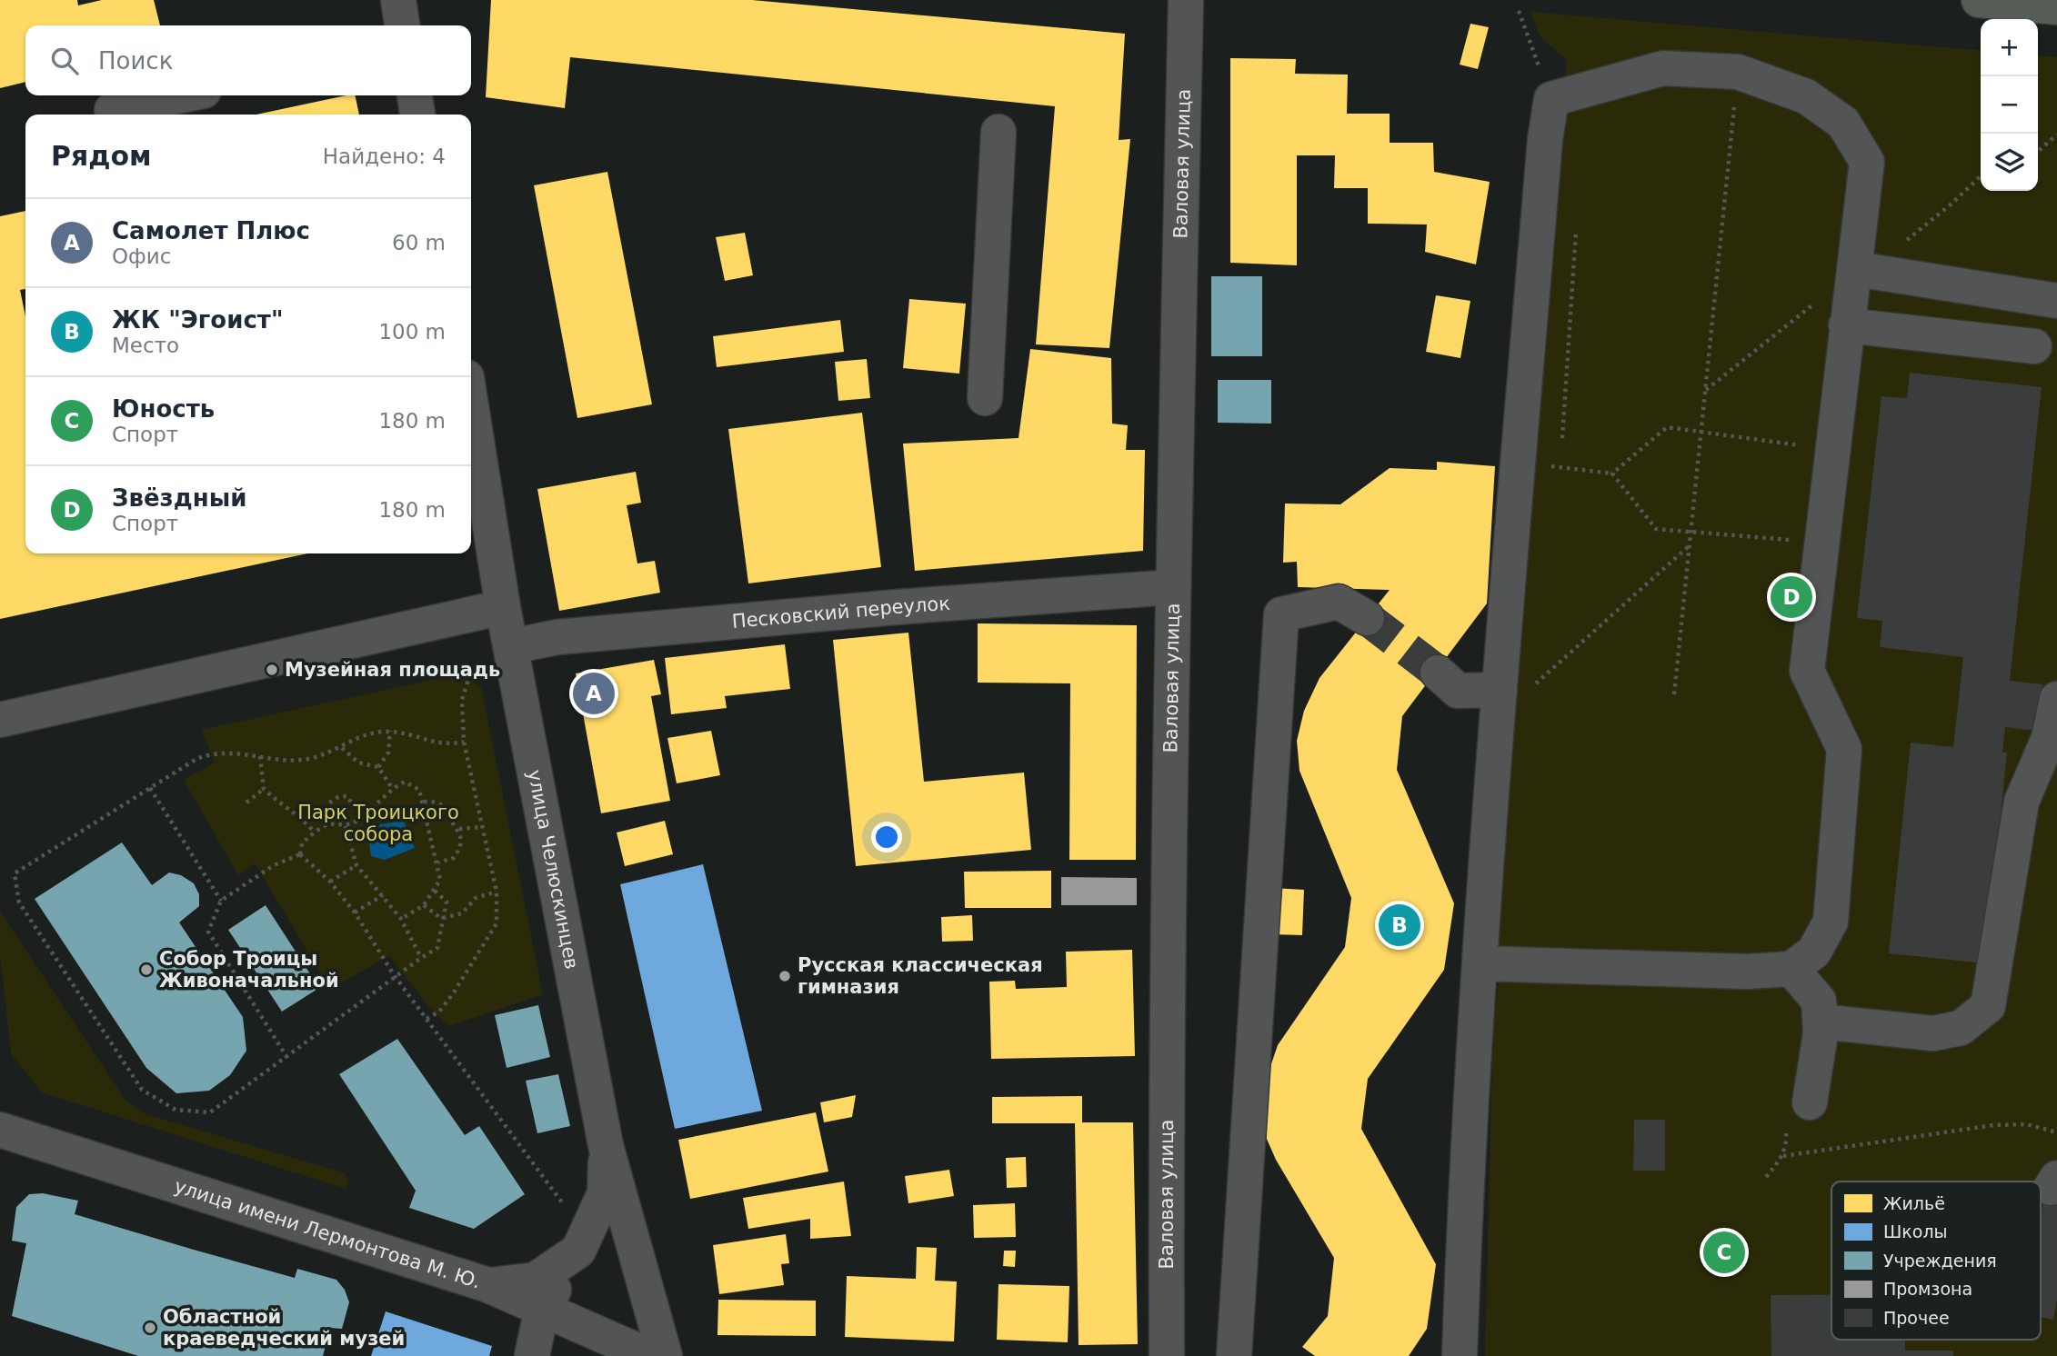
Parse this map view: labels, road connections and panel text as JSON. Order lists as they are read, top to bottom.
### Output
{
  "streets": {
    "street": [
      "Валовая улица",
      "Песковский переулок",
      "улица Челюскинцев",
      "улица имени Лермонтова М. Ю."
    ]
  },
  "crossings": [
    ["Валовая улица", "Песковский переулок"],
    ["Песковский переулок", "улица Челюскинцев"]
  ],
  "parks": ["Парк Троицкого собора"],
  "places": [
    "Музейная площадь",
    "Собор Троицы Живоначальной",
    "Русская классическая гимназия",
    "Областной краеведческий музей"
  ],
  "legend": [
    "Жильё",
    "Школы",
    "Учреждения",
    "Промзона",
    "Прочее"
  ],
  "page": {
    "map_buttons": ["+", "−"],
    "search": "Поиск",
    "heading": ["Рядом", "Найдено: 4"],
    "list": [
      {
        "mark": "A",
        "name": "Самолет Плюс",
        "note": "Офис",
        "value": "60 m"
      },
      {
        "mark": "B",
        "name": "ЖК \"Эгоист\"",
        "note": "Место",
        "value": "100 m"
      },
      {
        "mark": "C",
        "name": "Юность",
        "note": "Спорт",
        "value": "180 m"
      },
      {
        "mark": "D",
        "name": "Звёздный",
        "note": "Спорт",
        "value": "180 m"
      }
    ],
    "pins": [
      "D",
      "A",
      "B",
      "C"
    ]
  }
}
